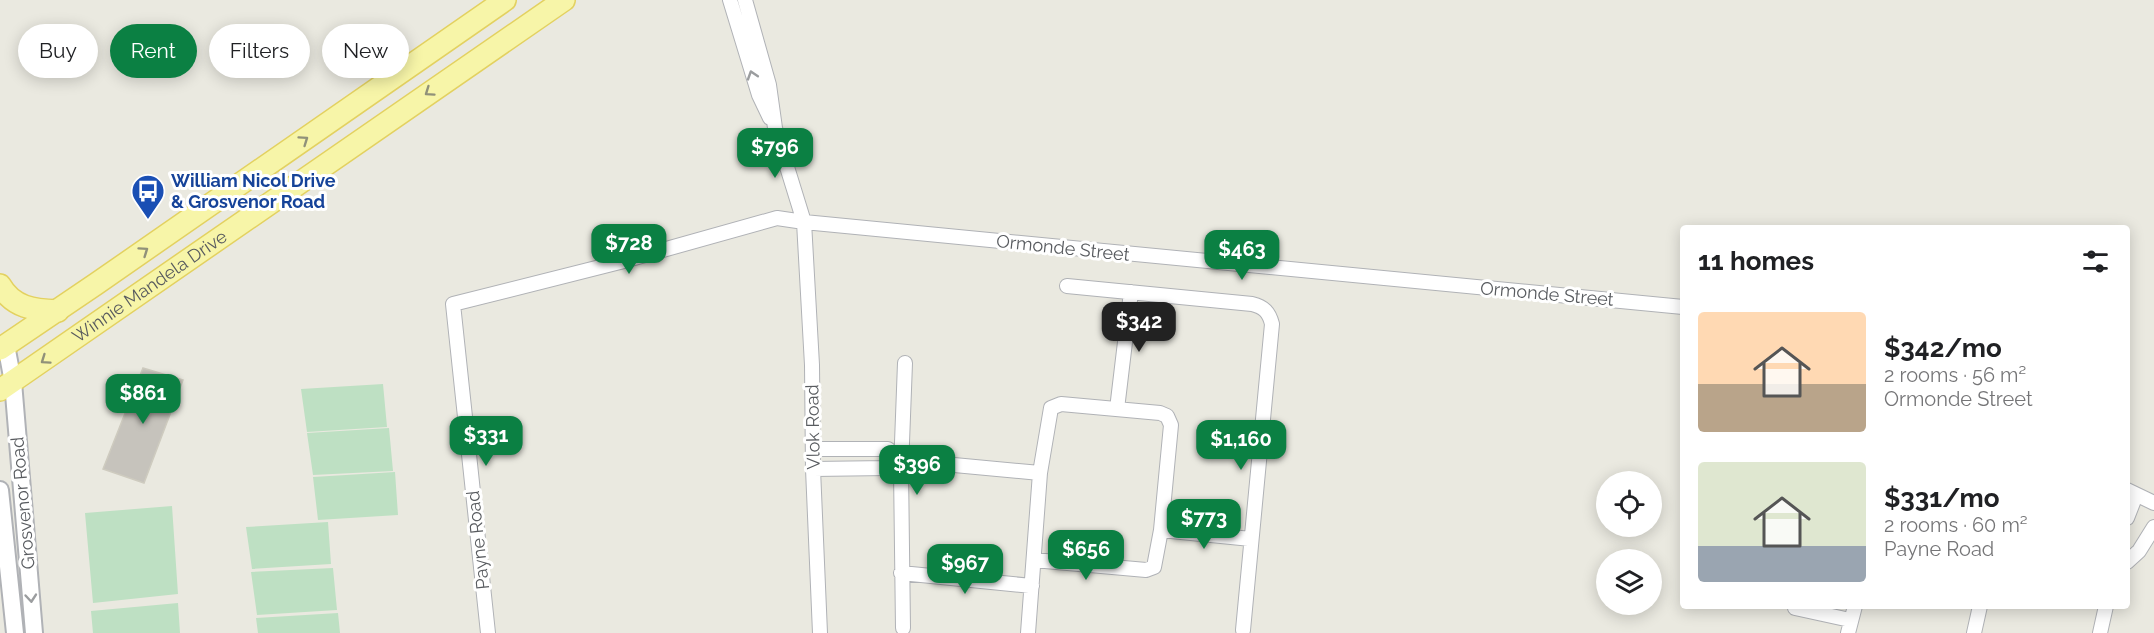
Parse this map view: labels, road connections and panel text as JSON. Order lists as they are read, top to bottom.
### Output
{
  "streets": {
    "main road": ["Winnie Mandela Drive"],
    "street": [
      "Ormonde Street",
      "Vlok Road",
      "Grosvenor Road",
      "Payne Road"
    ]
  },
  "crossings": [
    ["Ormonde Street", "Vlok Road"],
    ["Ormonde Street", "Payne Road"],
    ["Winnie Mandela Drive", "Grosvenor Road"]
  ],
  "places": {
    "bus stop": ["William Nicol Drive & Grosvenor Road"]
  },
  "page": {
    "chip": [
      "Buy",
      "Rent",
      "Filters",
      "New"
    ],
    "price": [
      "$796",
      "$728",
      "$463",
      "$342",
      "$861",
      "$331",
      "$1,160",
      "$396",
      "$773",
      "$656",
      "$967"
    ],
    "heading": "11 homes",
    "list": [
      {
        "name": "$342/mo",
        "note": "2 rooms · 56 m² · Ormonde Street"
      },
      {
        "name": "$331/mo",
        "note": "2 rooms · 60 m² · Payne Road"
      }
    ]
  }
}
